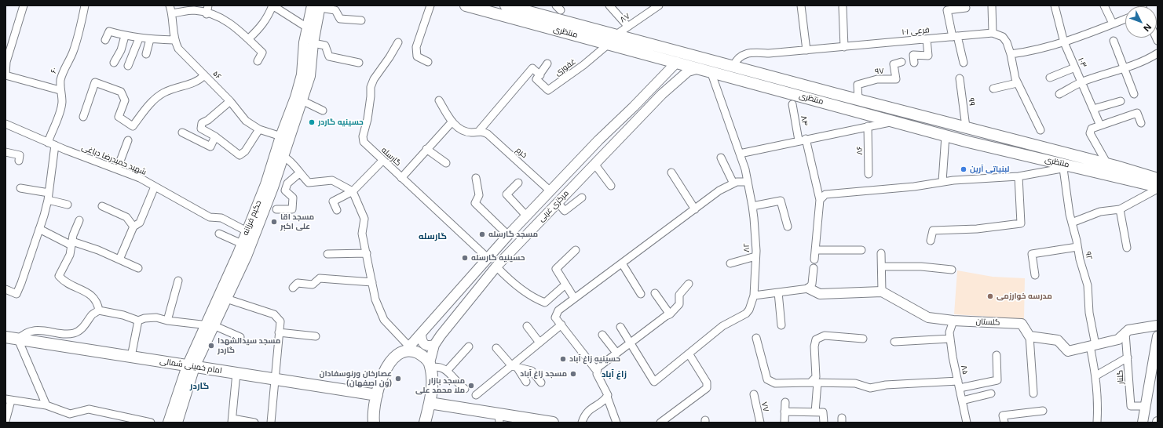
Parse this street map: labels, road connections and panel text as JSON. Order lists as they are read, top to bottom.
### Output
{
  "streets": {
    "main road": ["منتظری", "امام خمینی شمالی"],
    "street": [
      "۸۷",
      "فرعی ۱۰۱",
      "۱۰۳",
      "غفوری",
      "۶۰",
      "۹۷",
      "۵۶",
      "۹۹",
      "۸۴",
      "۸۶",
      "خرم",
      "گارسله",
      "شهید حمیدرضا دباغی",
      "مرکزی غربی",
      "حکیم فرزانه",
      "۸۲",
      "۹۲",
      "گلستان",
      "۸۵",
      "گلنار",
      "۷۷"
    ]
  },
  "crossings": [
    ["۸۷", "منتظری"],
    ["فرعی ۱۰۱", "منتظری"],
    ["منتظری", "غفوری"],
    ["منتظری", "۹۷"],
    ["منتظری", "۹۹"],
    ["منتظری", "مرکزی غربی"],
    ["منتظری", "۸۲"],
    ["۶۰", "شهید حمیدرضا دباغی"],
    ["۵۶", "حکیم فرزانه"],
    ["خرم", "مرکزی غربی"],
    ["گارسله", "مرکزی غربی"],
    ["شهید حمیدرضا دباغی", "حکیم فرزانه"],
    ["حکیم فرزانه", "امام خمینی شمالی"],
    ["گلستان", "۸۵"]
  ],
  "districts": ["گارسله", "زاغ آباد", "گاردر"],
  "places": [
    "حسینیه گاردر",
    "لبنیاتی آرین",
    "مسجد اقا علی اکبر",
    "مسجد گارسله",
    "حسینیه گارسله",
    "مدرسه خوارزمی",
    "مسجد سیدالشهدا گاردر",
    "حسینیه زاغ آباد",
    "مسجد زاغ آباد",
    "عصارخان ورنوسفادان (ون اصفهان)",
    "مسجد بازار ملا محمد علی"
  ],
  "north": "bottom right"
}
